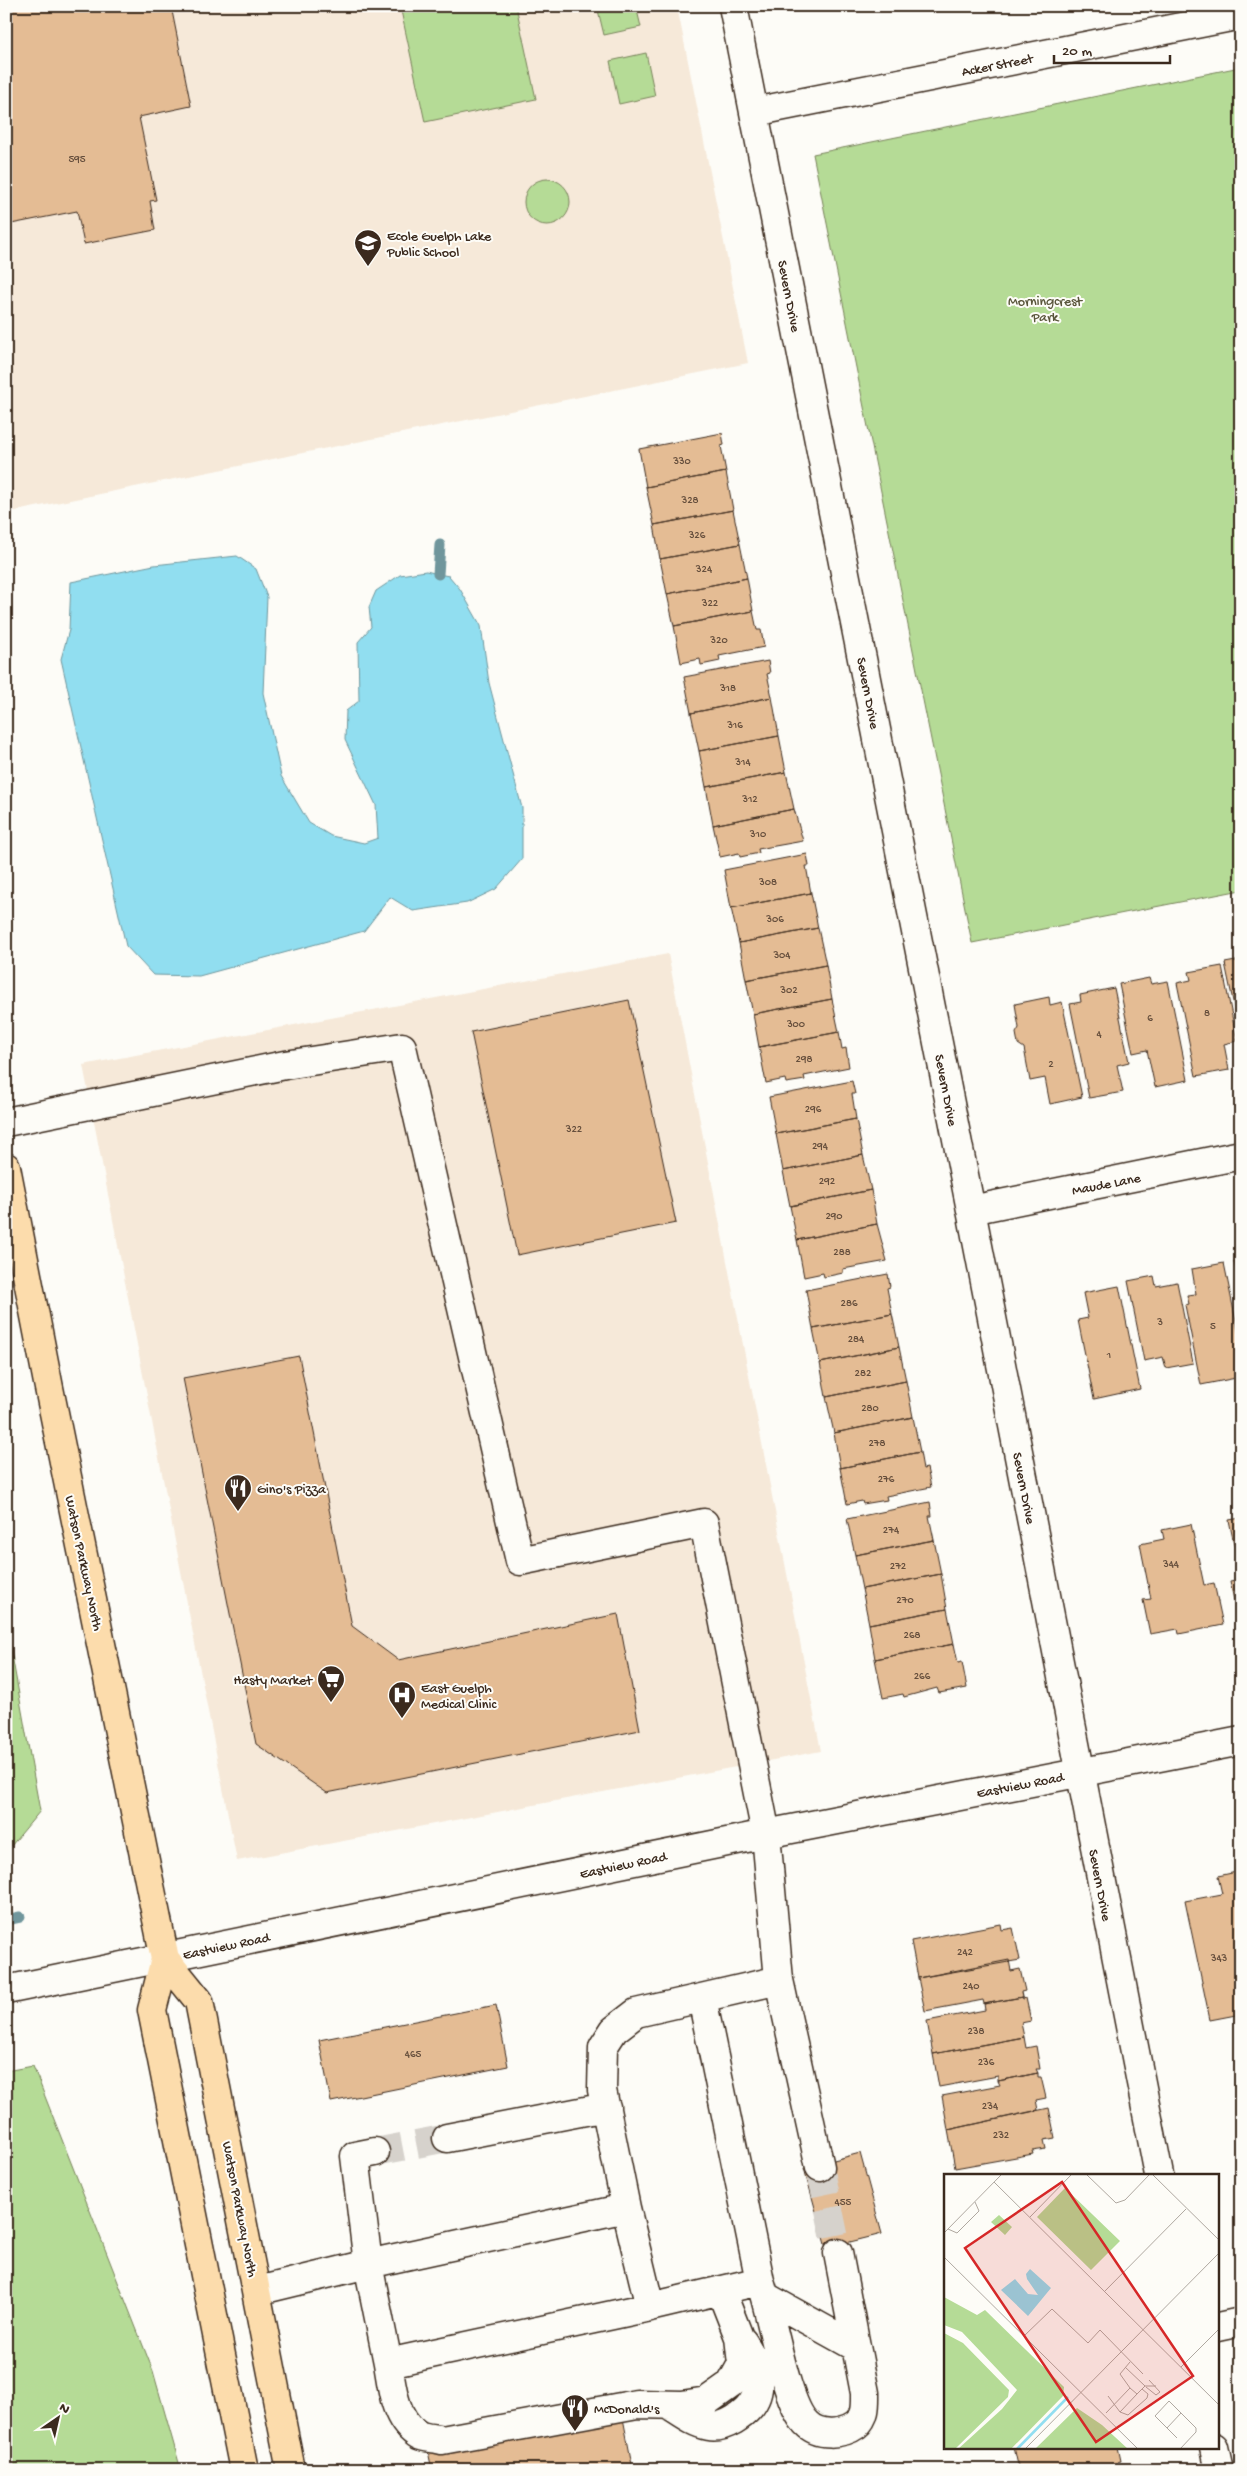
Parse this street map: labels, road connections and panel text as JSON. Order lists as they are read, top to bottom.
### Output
{
  "streets": {
    "main road": ["Watson Parkway North"],
    "street": [
      "Acker Street",
      "Severn Drive",
      "Maude Lane",
      "Eastview Road"
    ]
  },
  "crossings": [
    ["Acker Street", "Severn Drive"],
    ["Severn Drive", "Maude Lane"],
    ["Severn Drive", "Eastview Road"],
    ["Watson Parkway North", "Eastview Road"]
  ],
  "parks": ["Morningcrest Park"],
  "places": {
    "school or university": ["Ecole Guelph Lake Public School"],
    "restaurant": ["Gino's Pizza", "McDonald's"],
    "supermarket": ["Hasty Market"],
    "hospital": ["East Guelph Medical Clinic"]
  },
  "house_numbers": [
    "595",
    "330",
    "328",
    "326",
    "324",
    "322",
    "320",
    "318",
    "316",
    "314",
    "312",
    "310",
    "308",
    "306",
    "304",
    "302",
    "8",
    "6",
    "300",
    "4",
    "298",
    "2",
    "296",
    "322",
    "294",
    "292",
    "290",
    "288",
    "286",
    "3",
    "5",
    "284",
    "1",
    "282",
    "280",
    "278",
    "276",
    "274",
    "344",
    "272",
    "270",
    "268",
    "266",
    "242",
    "343",
    "240",
    "238",
    "465",
    "236",
    "234",
    "232",
    "455"
  ],
  "scale_bar": "20 m",
  "north": "top right"
}
